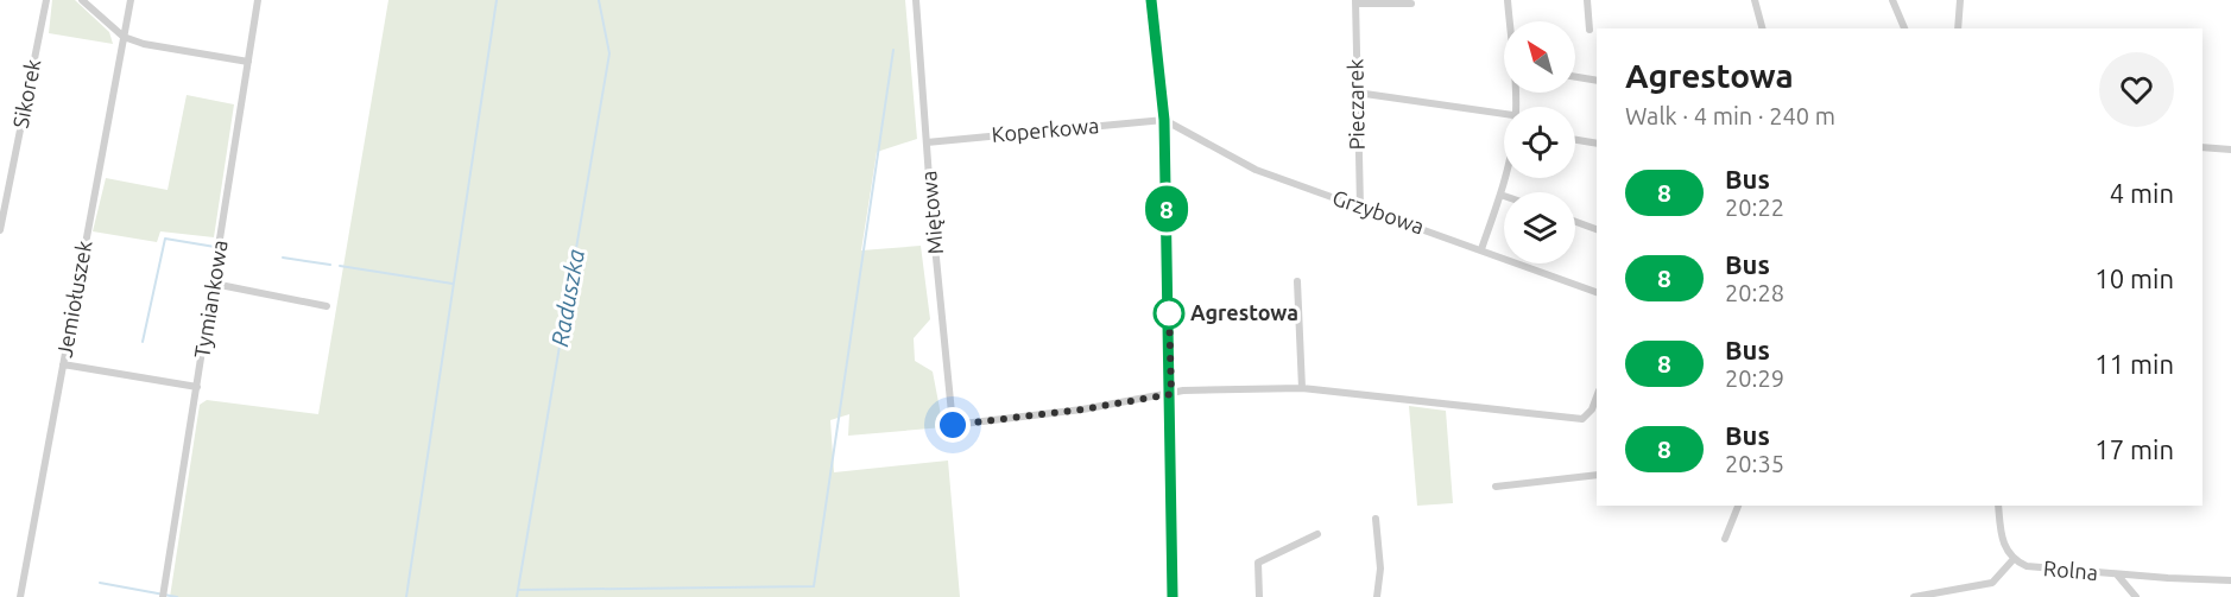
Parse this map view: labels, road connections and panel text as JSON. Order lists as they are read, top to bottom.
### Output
{
  "streets": {
    "street": [
      "Sikorek",
      "Pieczarek",
      "Koperkowa",
      "Miętowa",
      "Grzybowa",
      "Jemiołuszek",
      "Tymiankowa",
      "Rolna"
    ]
  },
  "crossings": [
    ["Pieczarek", "Grzybowa"],
    ["Koperkowa", "Miętowa"],
    ["Koperkowa", "Grzybowa"]
  ],
  "water": ["Raduszka"],
  "places": ["Agrestowa"],
  "lines": ["bus line 8"],
  "north": "top left",
  "page": {
    "on_map": "8",
    "heading": ["Agrestowa", "Walk · 4 min · 240 m"],
    "list": [
      {
        "mark": "8",
        "name": "Bus",
        "note": "20:22",
        "value": "4 min"
      },
      {
        "mark": "8",
        "name": "Bus",
        "note": "20:28",
        "value": "10 min"
      },
      {
        "mark": "8",
        "name": "Bus",
        "note": "20:29",
        "value": "11 min"
      },
      {
        "mark": "8",
        "name": "Bus",
        "note": "20:35",
        "value": "17 min"
      }
    ]
  }
}
